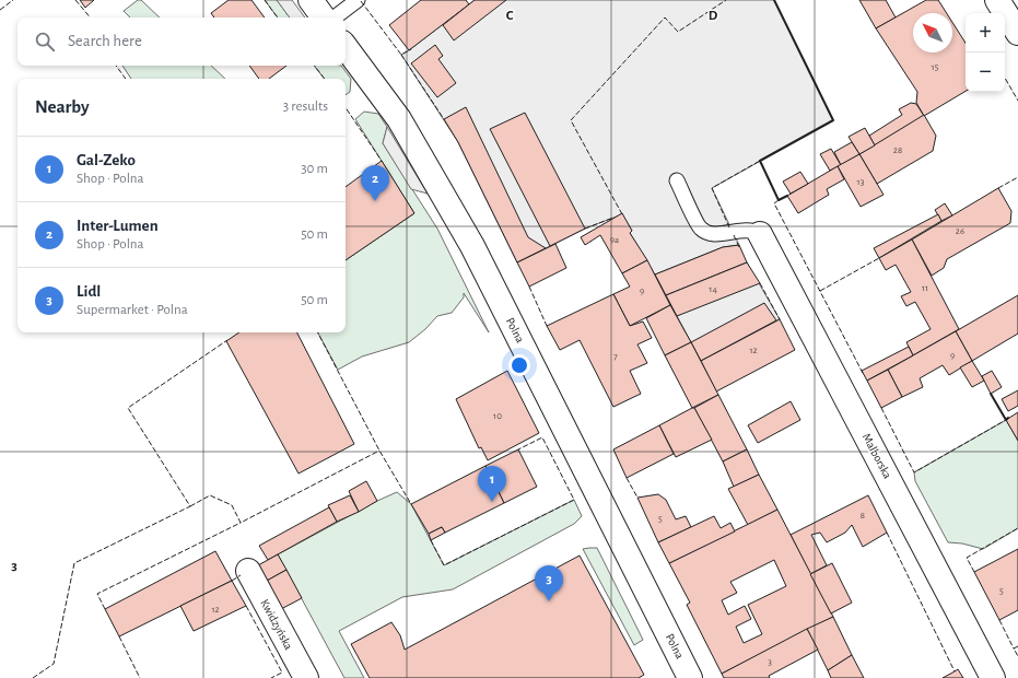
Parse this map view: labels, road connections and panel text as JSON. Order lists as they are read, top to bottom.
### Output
{
  "streets": {
    "street": ["Polna", "Malborska", "Kwidzyńska"]
  },
  "house_numbers": [
    "15",
    "28",
    "13",
    "26",
    "9a",
    "11",
    "14",
    "9",
    "12",
    "9",
    "7",
    "10",
    "8",
    "5",
    "5",
    "12",
    "3"
  ],
  "north": "top left",
  "page": {
    "map_buttons": ["+", "−"],
    "search": "Search here",
    "heading": ["Nearby", "3 results"],
    "list": [
      {
        "mark": "1",
        "name": "Gal-Zeko",
        "note": "Shop · Polna",
        "value": "30 m"
      },
      {
        "mark": "2",
        "name": "Inter-Lumen",
        "note": "Shop · Polna",
        "value": "50 m"
      },
      {
        "mark": "3",
        "name": "Lidl",
        "note": "Supermarket · Polna",
        "value": "50 m"
      }
    ],
    "pins": ["2", "1", "3"]
  },
  "grid": {
    "columns": ["C", "D"],
    "rows": ["3"]
  }
}
